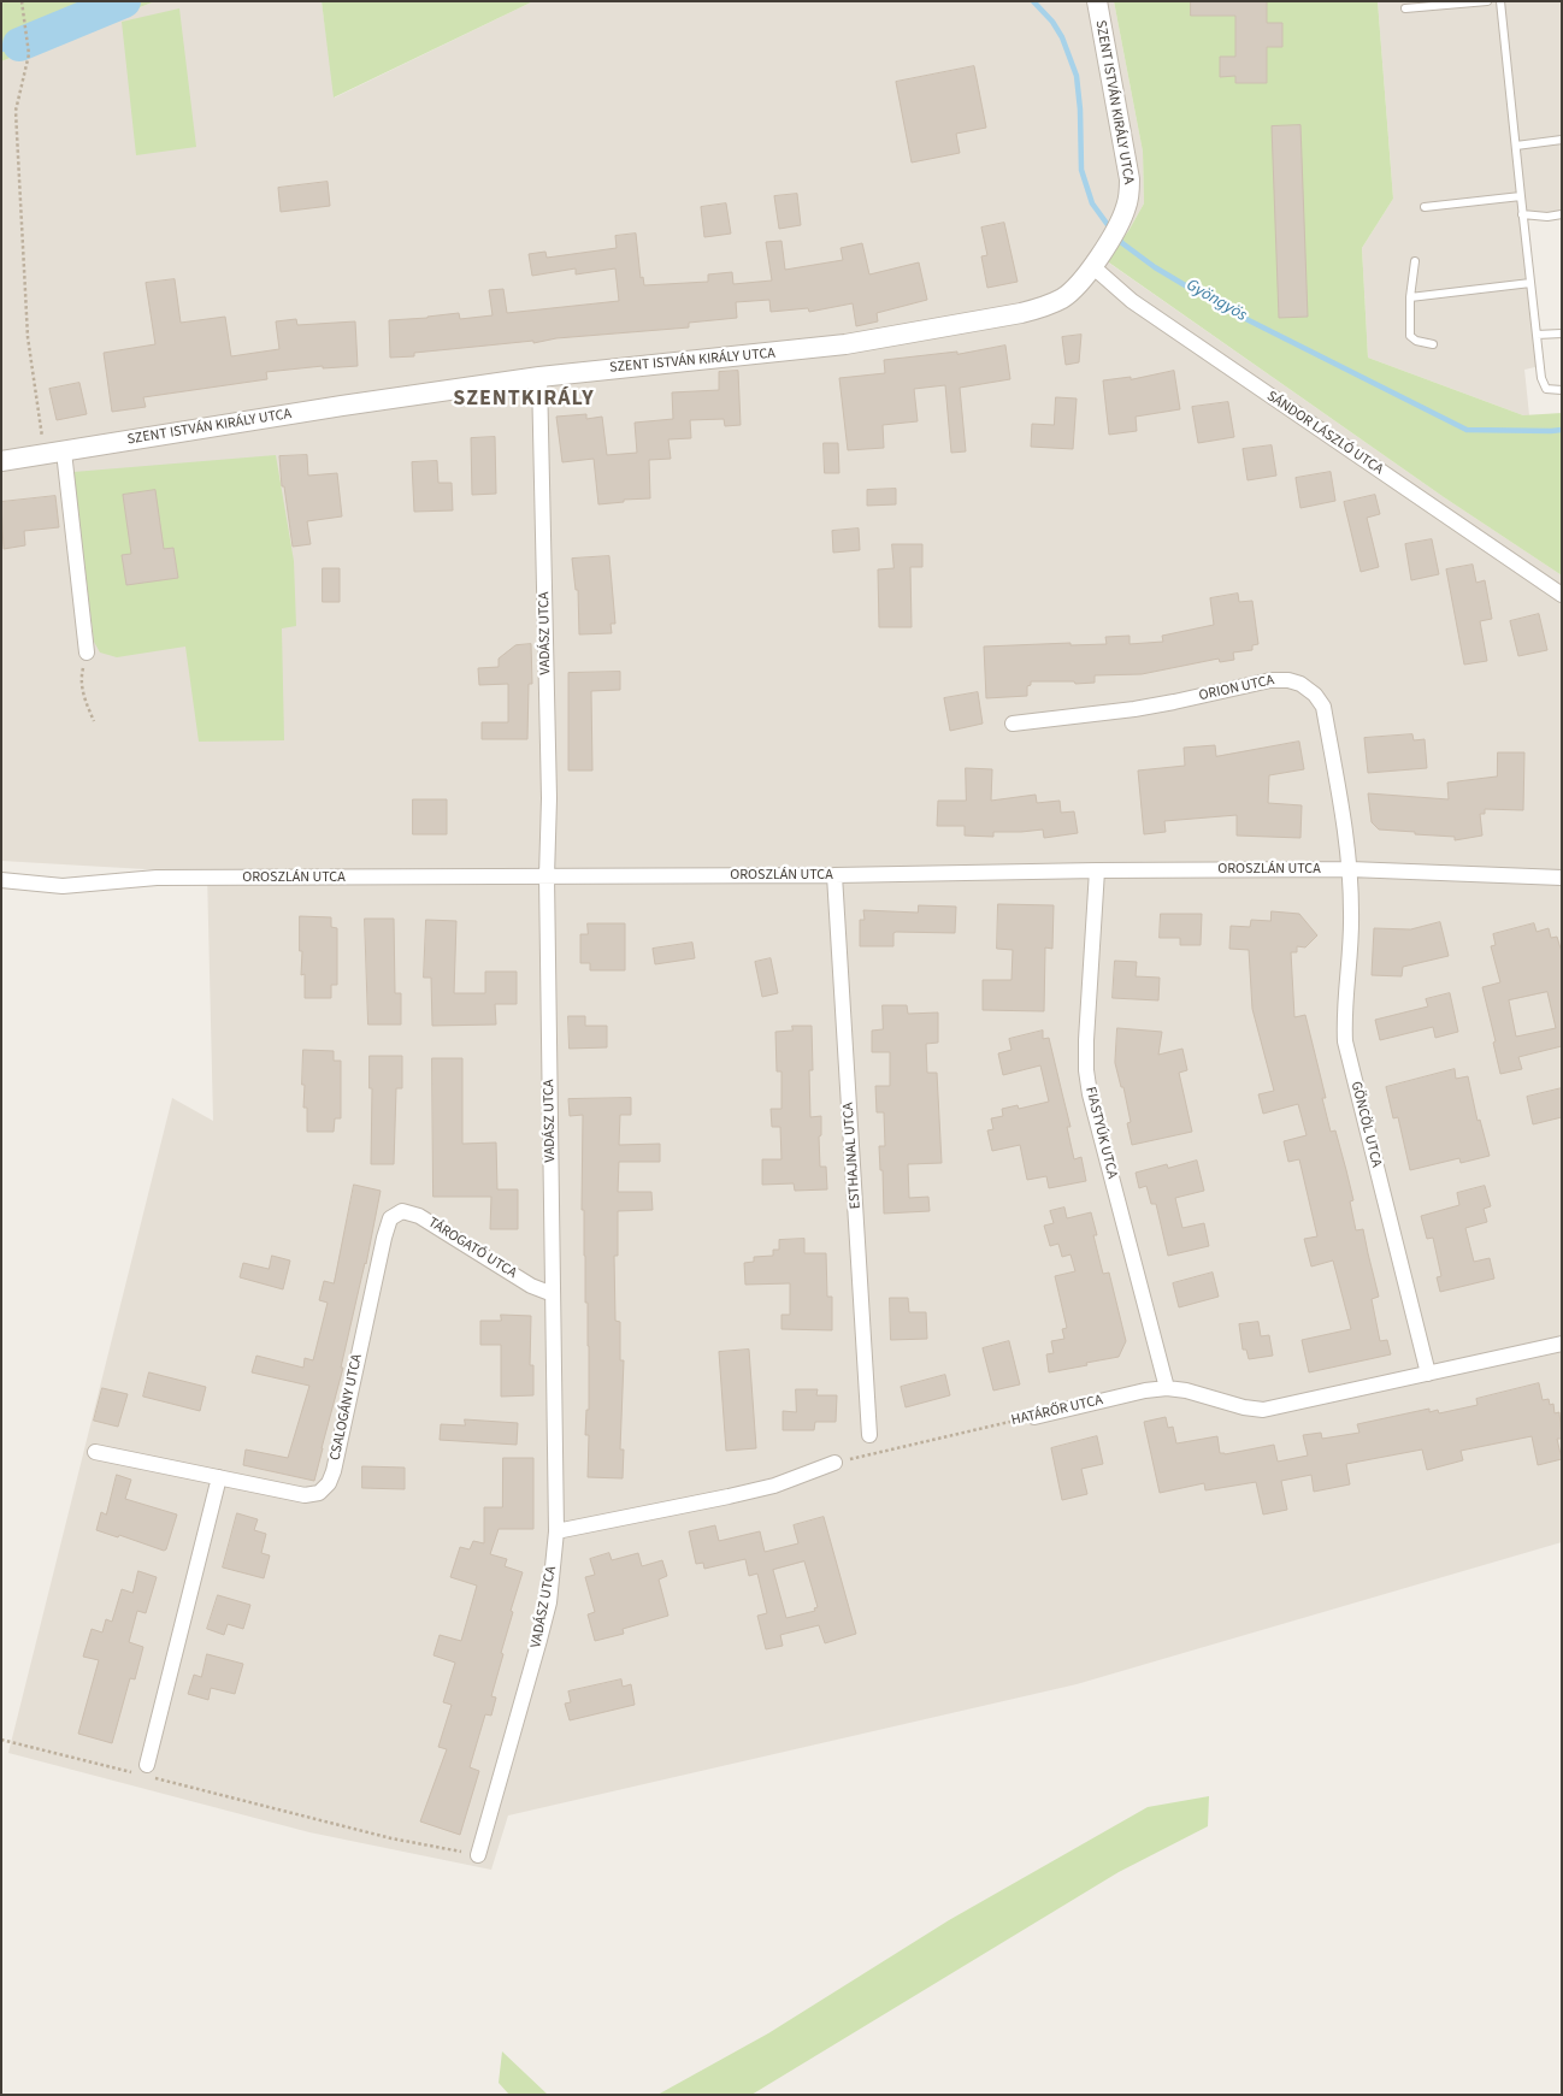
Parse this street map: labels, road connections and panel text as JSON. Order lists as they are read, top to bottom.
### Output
{
  "streets": {
    "street": [
      "SZENT ISTVÁN KIRÁLY UTCA",
      "SÁNDOR LÁSZLÓ UTCA",
      "VADÁSZ UTCA",
      "ORION UTCA",
      "OROSZLÁN UTCA",
      "GÖNCÖL UTCA",
      "FIASTYÚK UTCA",
      "ESTHAJNAL UTCA",
      "TÁROGATÓ UTCA",
      "CSALOGÁNY UTCA",
      "HATÁRŐR UTCA"
    ]
  },
  "crossings": [
    ["SZENT ISTVÁN KIRÁLY UTCA", "SÁNDOR LÁSZLÓ UTCA"],
    ["SZENT ISTVÁN KIRÁLY UTCA", "VADÁSZ UTCA"],
    ["VADÁSZ UTCA", "OROSZLÁN UTCA"],
    ["VADÁSZ UTCA", "TÁROGATÓ UTCA"],
    ["ORION UTCA", "OROSZLÁN UTCA"],
    ["ORION UTCA", "GÖNCÖL UTCA"],
    ["OROSZLÁN UTCA", "GÖNCÖL UTCA"],
    ["OROSZLÁN UTCA", "FIASTYÚK UTCA"],
    ["OROSZLÁN UTCA", "ESTHAJNAL UTCA"],
    ["GÖNCÖL UTCA", "HATÁRŐR UTCA"],
    ["FIASTYÚK UTCA", "HATÁRŐR UTCA"],
    ["TÁROGATÓ UTCA", "CSALOGÁNY UTCA"]
  ],
  "districts": ["SZENTKIRÁLY"],
  "water": ["Gyöngyös"]
}
